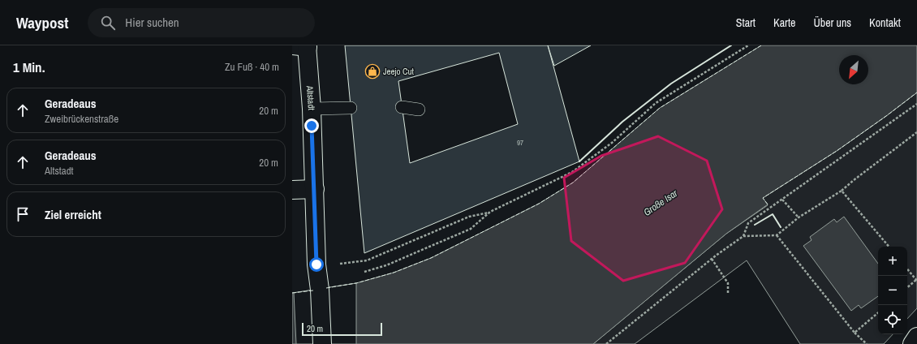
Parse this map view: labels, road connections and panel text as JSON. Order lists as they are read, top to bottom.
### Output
{
  "streets": {
    "street": ["Altstadt"]
  },
  "water": ["Große Isar"],
  "places": {
    "shop": ["Jeejo Cut"]
  },
  "house_numbers": ["97"],
  "scale_bar": "20 m",
  "north": "bottom left",
  "page": {
    "header": "Waypost",
    "search": "Hier suchen",
    "nav": [
      "Start",
      "Karte",
      "Über uns",
      "Kontakt"
    ],
    "heading": ["1 Min.", "Zu Fuß · 40 m"],
    "list": [
      ["Geradeaus", "Zweibrückenstraße", "20 m"],
      ["Geradeaus", "Altstadt", "20 m"],
      "Ziel erreicht"
    ],
    "map_buttons": ["+", "−"],
    "scale": "20 m"
  }
}
